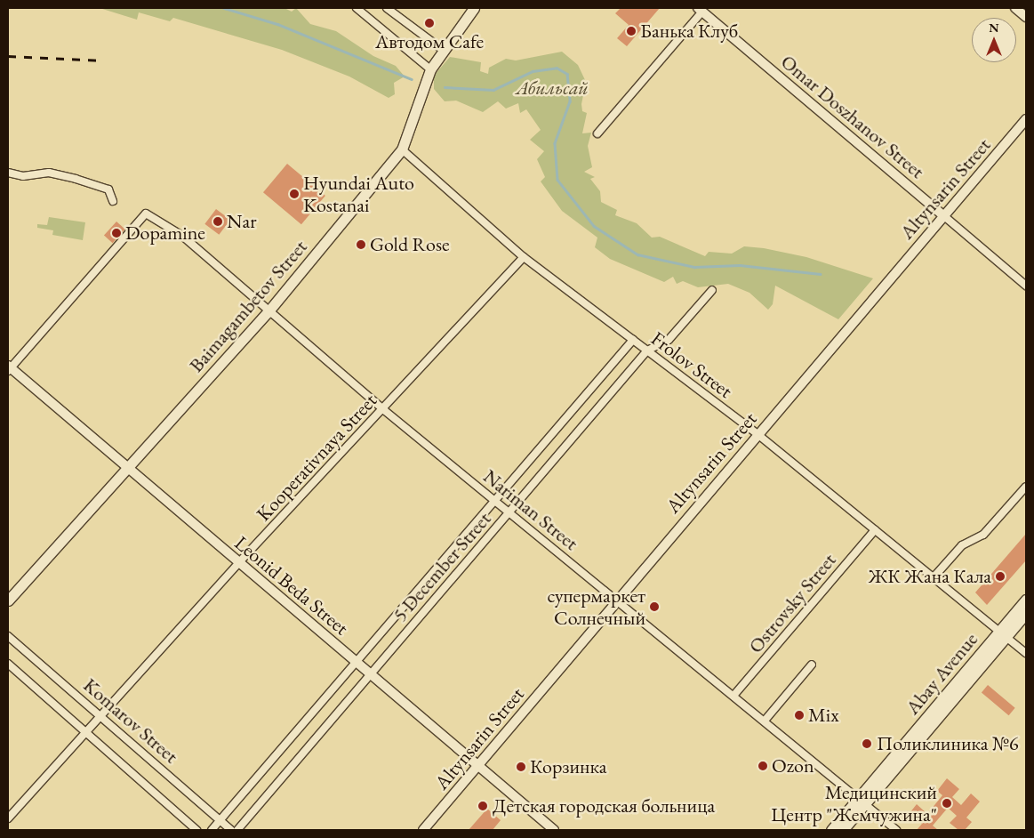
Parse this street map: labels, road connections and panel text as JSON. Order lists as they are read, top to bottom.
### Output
{
  "streets": {
    "main road": ["Baimagambetov Street", "Abay Avenue"],
    "street": [
      "Omar Doszhanov Street",
      "Altynsarin Street",
      "Frolov Street",
      "Kooperativnaya Street",
      "Nariman Street",
      "5 December Street",
      "Leonid Beda Street",
      "Ostrovsky Street",
      "Komarov Street"
    ]
  },
  "crossings": [
    ["Omar Doszhanov Street", "Altynsarin Street"],
    ["Altynsarin Street", "Frolov Street"],
    ["Altynsarin Street", "Nariman Street"],
    ["Altynsarin Street", "Leonid Beda Street"],
    ["Baimagambetov Street", "Frolov Street"],
    ["Baimagambetov Street", "Nariman Street"],
    ["Baimagambetov Street", "Leonid Beda Street"],
    ["Frolov Street", "Kooperativnaya Street"],
    ["Frolov Street", "5 December Street"],
    ["Frolov Street", "Ostrovsky Street"],
    ["Frolov Street", "Abay Avenue"],
    ["Kooperativnaya Street", "Nariman Street"],
    ["Kooperativnaya Street", "Leonid Beda Street"],
    ["Kooperativnaya Street", "Komarov Street"],
    ["Nariman Street", "5 December Street"],
    ["Nariman Street", "Leonid Beda Street"],
    ["Nariman Street", "Ostrovsky Street"],
    ["Nariman Street", "Abay Avenue"],
    ["5 December Street", "Leonid Beda Street"],
    ["5 December Street", "Komarov Street"]
  ],
  "parks": ["Абильсай"],
  "places": [
    "Автодом Cafe",
    "Банька Клуб",
    "Hyundai Auto Kostanai",
    "Nar",
    "Dopamine",
    "Gold Rose",
    "ЖК Жана Кала",
    "супермаркет Солнечный",
    "Mix",
    "Поликлиника №6",
    "Ozon",
    "Корзинка",
    "Медицинский Центр \"Жемчужина\"",
    "Детская городская больница"
  ],
  "north": "top"
}
